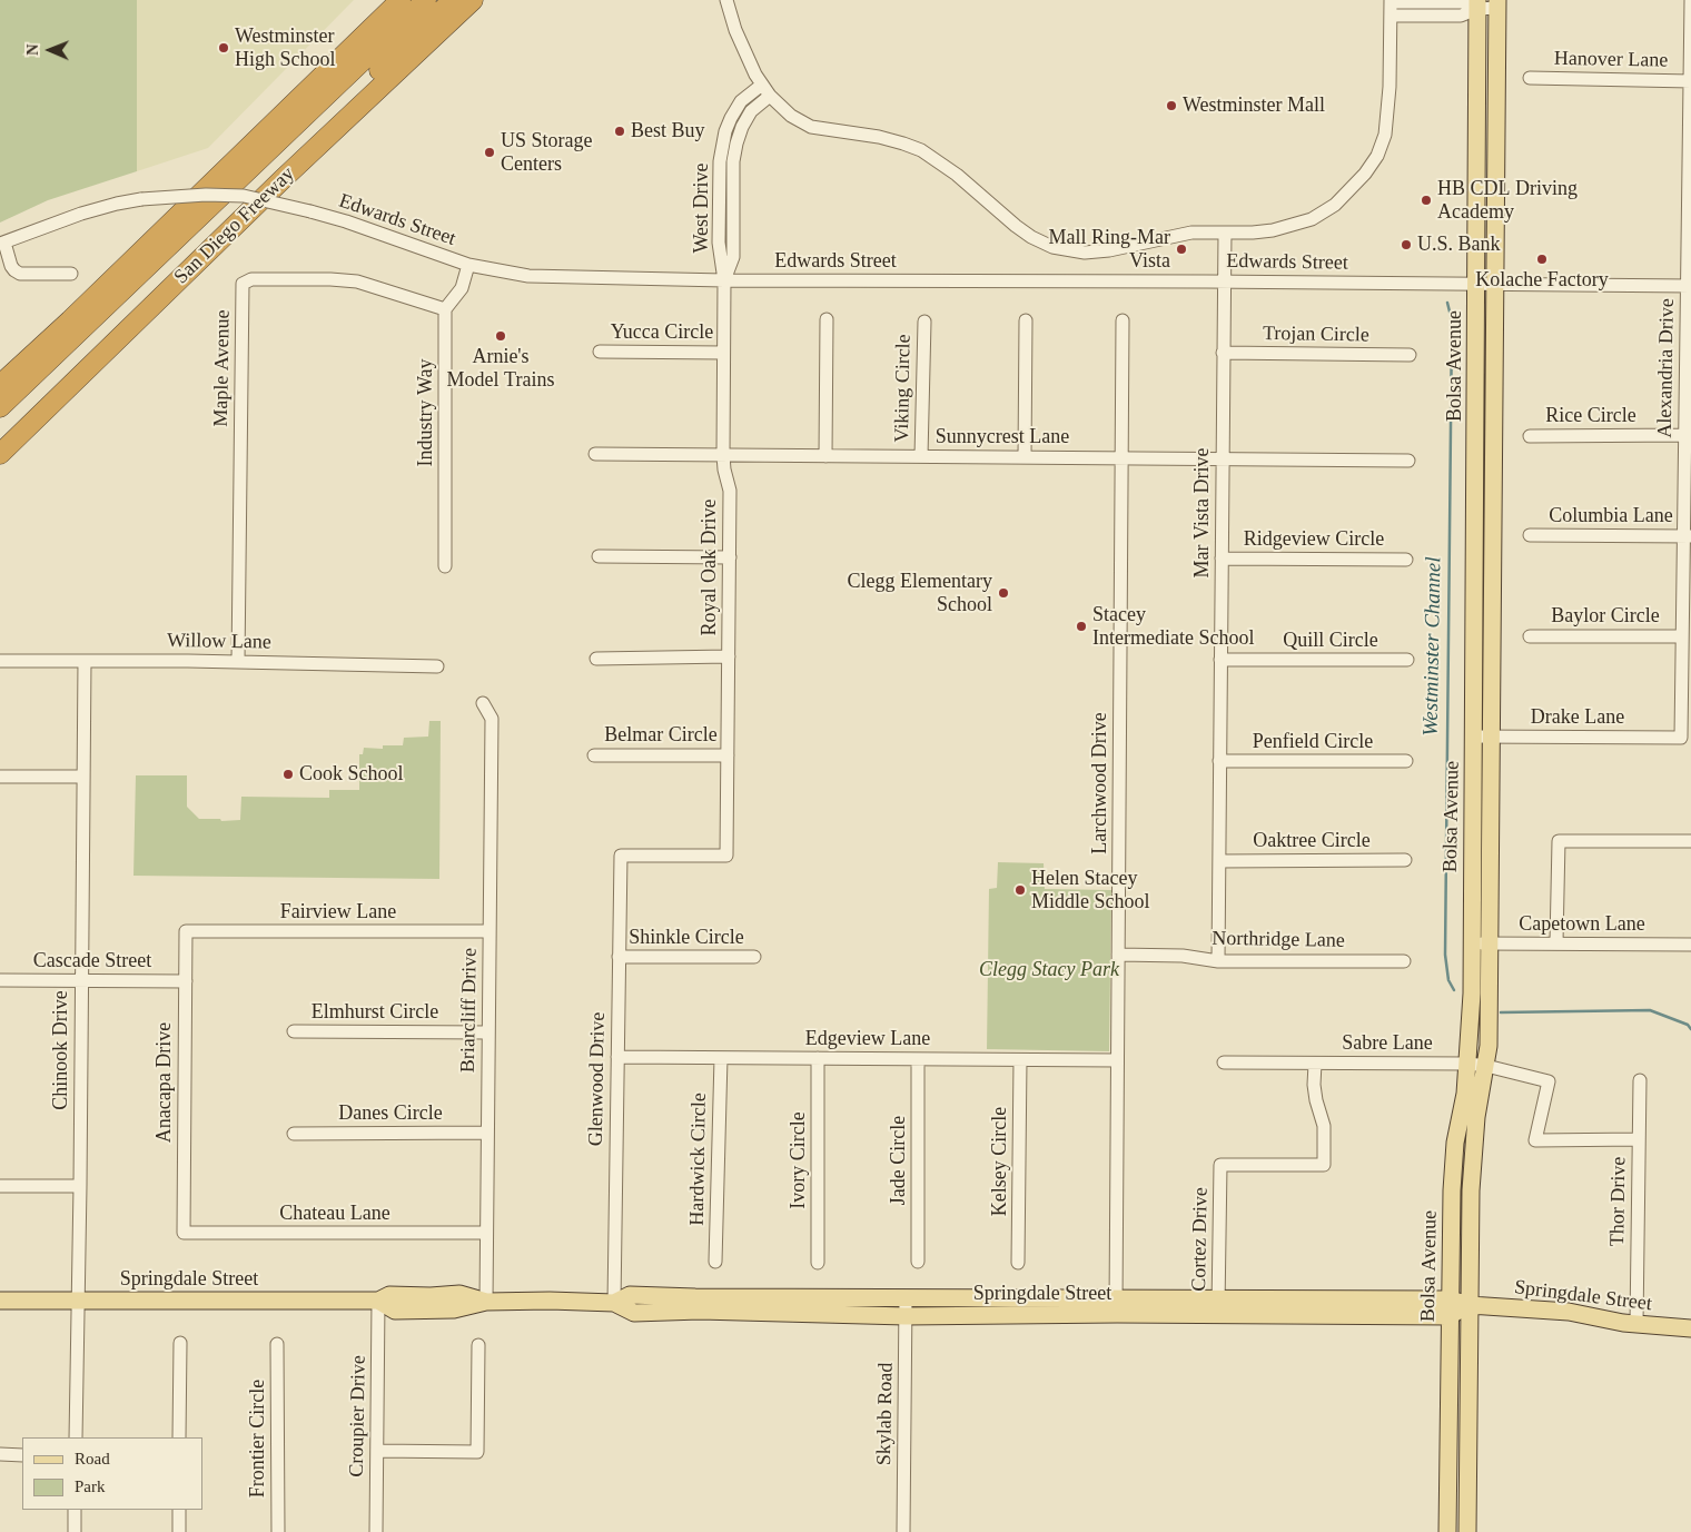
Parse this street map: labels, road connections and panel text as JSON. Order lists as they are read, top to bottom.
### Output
{
  "streets": {
    "highway": ["San Diego Freeway"],
    "main road": ["Bolsa Avenue", "Springdale Street"],
    "street": [
      "Hanover Lane",
      "West Drive",
      "Edwards Street",
      "Yucca Circle",
      "Trojan Circle",
      "Maple Avenue",
      "Alexandria Drive",
      "Viking Circle",
      "Industry Way",
      "Rice Circle",
      "Sunnycrest Lane",
      "Mar Vista Drive",
      "Columbia Lane",
      "Ridgeview Circle",
      "Royal Oak Drive",
      "Baylor Circle",
      "Quill Circle",
      "Willow Lane",
      "Drake Lane",
      "Belmar Circle",
      "Penfield Circle",
      "Larchwood Drive",
      "Oaktree Circle",
      "Fairview Lane",
      "Capetown Lane",
      "Shinkle Circle",
      "Northridge Lane",
      "Cascade Street",
      "Briarcliff Drive",
      "Elmhurst Circle",
      "Edgeview Lane",
      "Sabre Lane",
      "Chinook Drive",
      "Glenwood Drive",
      "Anacapa Drive",
      "Danes Circle",
      "Hardwick Circle",
      "Ivory Circle",
      "Jade Circle",
      "Kelsey Circle",
      "Thor Drive",
      "Chateau Lane",
      "Cortez Drive",
      "Skylab Road",
      "Croupier Drive",
      "Frontier Circle"
    ]
  },
  "crossings": [
    ["Hanover Lane", "Alexandria Drive"],
    ["West Drive", "Edwards Street"],
    ["West Drive", "Royal Oak Drive"],
    ["Edwards Street", "Bolsa Avenue"],
    ["Edwards Street", "Alexandria Drive"],
    ["Edwards Street", "Mar Vista Drive"],
    ["Edwards Street", "Royal Oak Drive"],
    ["Yucca Circle", "Royal Oak Drive"],
    ["Trojan Circle", "Mar Vista Drive"],
    ["Bolsa Avenue", "Drake Lane"],
    ["Bolsa Avenue", "Capetown Lane"],
    ["Bolsa Avenue", "Sabre Lane"],
    ["Bolsa Avenue", "Springdale Street"],
    ["Maple Avenue", "Industry Way"],
    ["Maple Avenue", "Willow Lane"],
    ["Alexandria Drive", "Rice Circle"],
    ["Alexandria Drive", "Columbia Lane"],
    ["Alexandria Drive", "Baylor Circle"],
    ["Alexandria Drive", "Drake Lane"],
    ["Viking Circle", "Sunnycrest Lane"],
    ["Sunnycrest Lane", "Mar Vista Drive"],
    ["Sunnycrest Lane", "Royal Oak Drive"],
    ["Sunnycrest Lane", "Larchwood Drive"],
    ["Mar Vista Drive", "Ridgeview Circle"],
    ["Mar Vista Drive", "Quill Circle"],
    ["Mar Vista Drive", "Penfield Circle"],
    ["Mar Vista Drive", "Oaktree Circle"],
    ["Mar Vista Drive", "Northridge Lane"],
    ["Royal Oak Drive", "Belmar Circle"],
    ["Royal Oak Drive", "Glenwood Drive"],
    ["Willow Lane", "Chinook Drive"],
    ["Larchwood Drive", "Northridge Lane"],
    ["Larchwood Drive", "Edgeview Lane"],
    ["Larchwood Drive", "Springdale Street"],
    ["Fairview Lane", "Briarcliff Drive"],
    ["Fairview Lane", "Anacapa Drive"],
    ["Shinkle Circle", "Glenwood Drive"],
    ["Cascade Street", "Chinook Drive"],
    ["Cascade Street", "Anacapa Drive"],
    ["Briarcliff Drive", "Elmhurst Circle"],
    ["Briarcliff Drive", "Danes Circle"],
    ["Briarcliff Drive", "Chateau Lane"],
    ["Briarcliff Drive", "Springdale Street"],
    ["Edgeview Lane", "Glenwood Drive"],
    ["Edgeview Lane", "Hardwick Circle"],
    ["Edgeview Lane", "Ivory Circle"],
    ["Edgeview Lane", "Jade Circle"],
    ["Edgeview Lane", "Kelsey Circle"],
    ["Sabre Lane", "Thor Drive"],
    ["Sabre Lane", "Cortez Drive"],
    ["Chinook Drive", "Springdale Street"],
    ["Glenwood Drive", "Springdale Street"],
    ["Anacapa Drive", "Chateau Lane"],
    ["Thor Drive", "Springdale Street"],
    ["Cortez Drive", "Springdale Street"],
    ["Springdale Street", "Skylab Road"],
    ["Springdale Street", "Croupier Drive"]
  ],
  "water": ["Westminster Channel"],
  "parks": ["Clegg Stacy Park"],
  "places": [
    "Westminster High School",
    "Westminster Mall",
    "Best Buy",
    "US Storage Centers",
    "HB CDL Driving Academy",
    "U.S. Bank",
    "Mall Ring-Mar Vista",
    "Kolache Factory",
    "Arnie's Model Trains",
    "Clegg Elementary School",
    "Stacey Intermediate School",
    "Cook School",
    "Helen Stacey Middle School"
  ],
  "legend": ["Road", "Park"],
  "north": "left"
}
